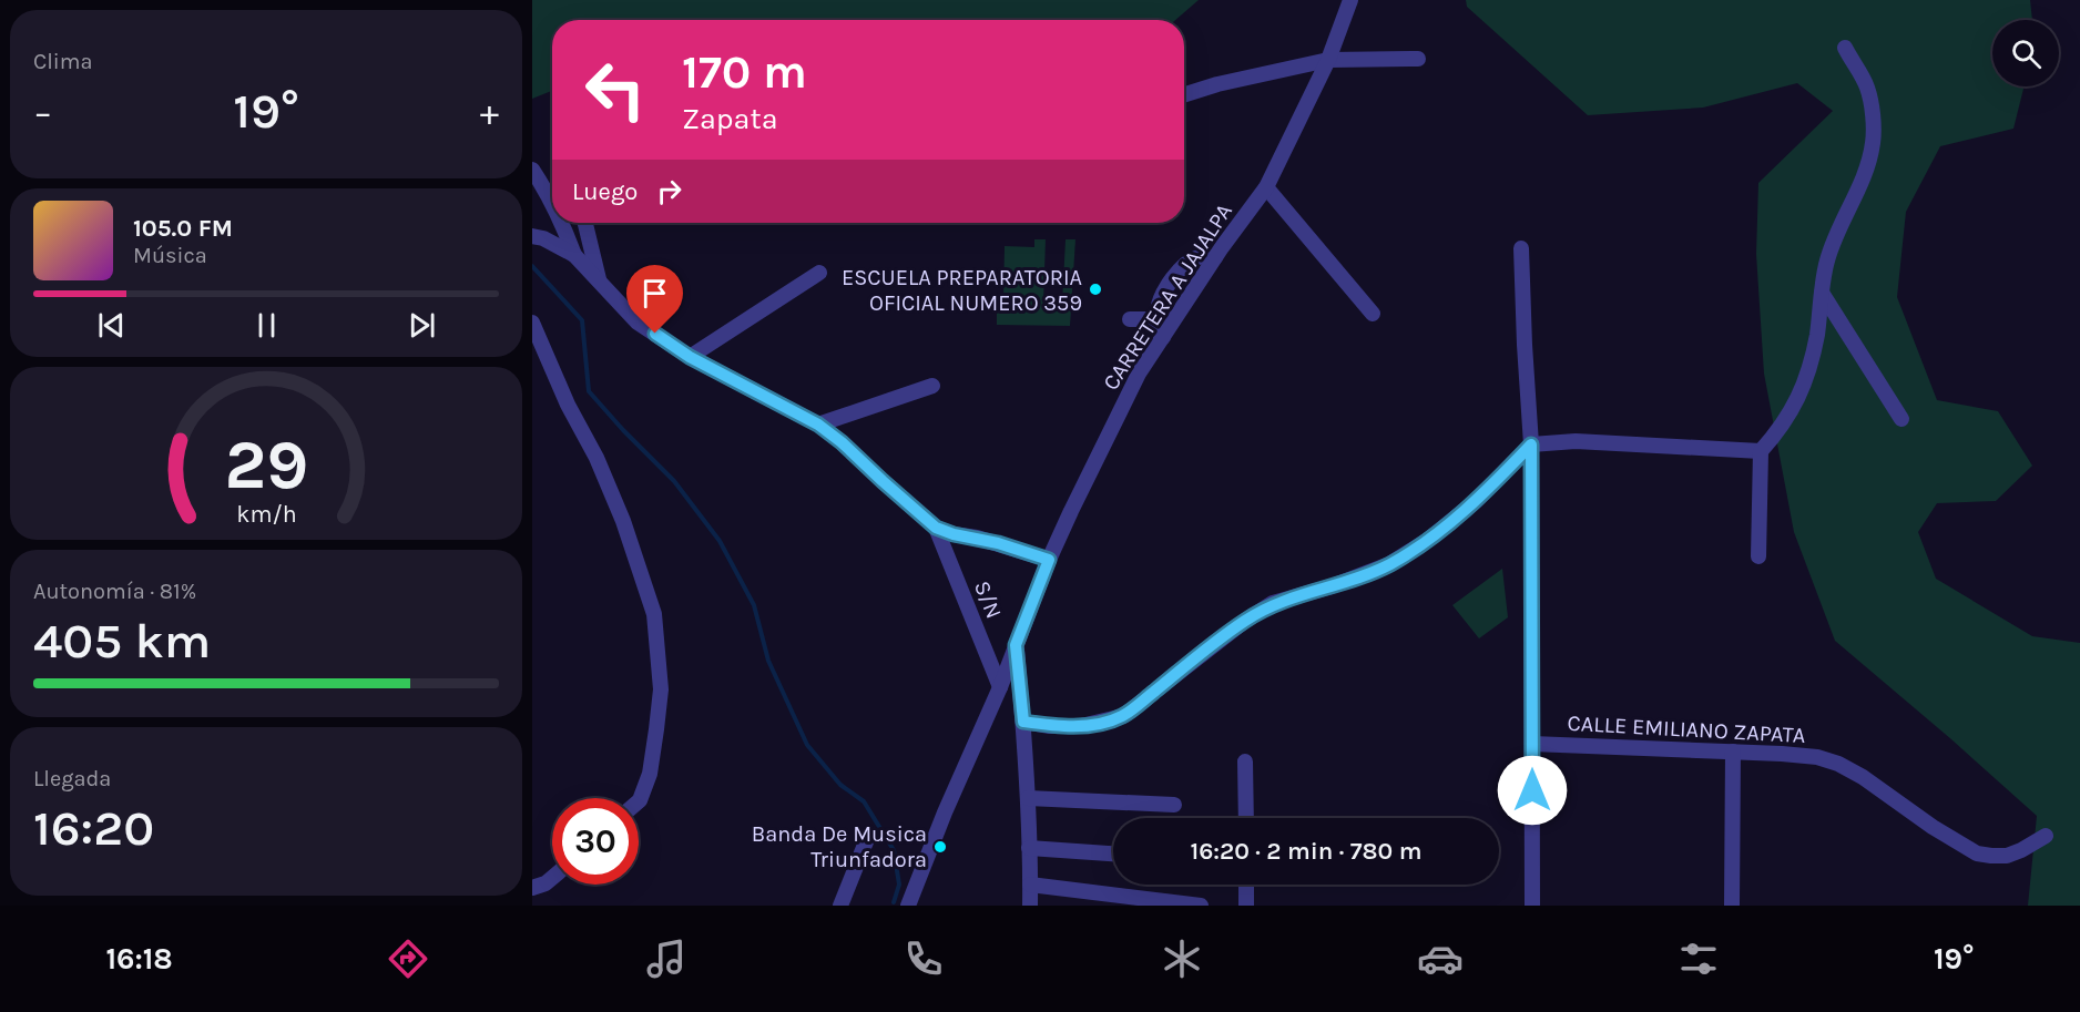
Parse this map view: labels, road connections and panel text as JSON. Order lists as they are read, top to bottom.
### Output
{
  "streets": {
    "street": ["CARRETERA A JAJALPA", "S/N", "CALLE EMILIANO ZAPATA"]
  },
  "places": ["ESCUELA PREPARATORIA OFICIAL NUMERO 359", "Banda De Musica Triunfadora"],
  "page": {
    "tile": [
      "Clima",
      ["Autonomía · 81%", "405 km"],
      ["Llegada", "16:20"]
    ],
    "turn": ["170 m", "Zapata"],
    "heat": ["−", "19°", "+"],
    "then": "Luego",
    "song": ["105.0 FM", "Música"],
    "limit": "30",
    "trip": "16:20 · 2 min · 780 m",
    "tabs": ["16:18", "19°"],
    "gauge": ["29", "km/h"]
  }
}
